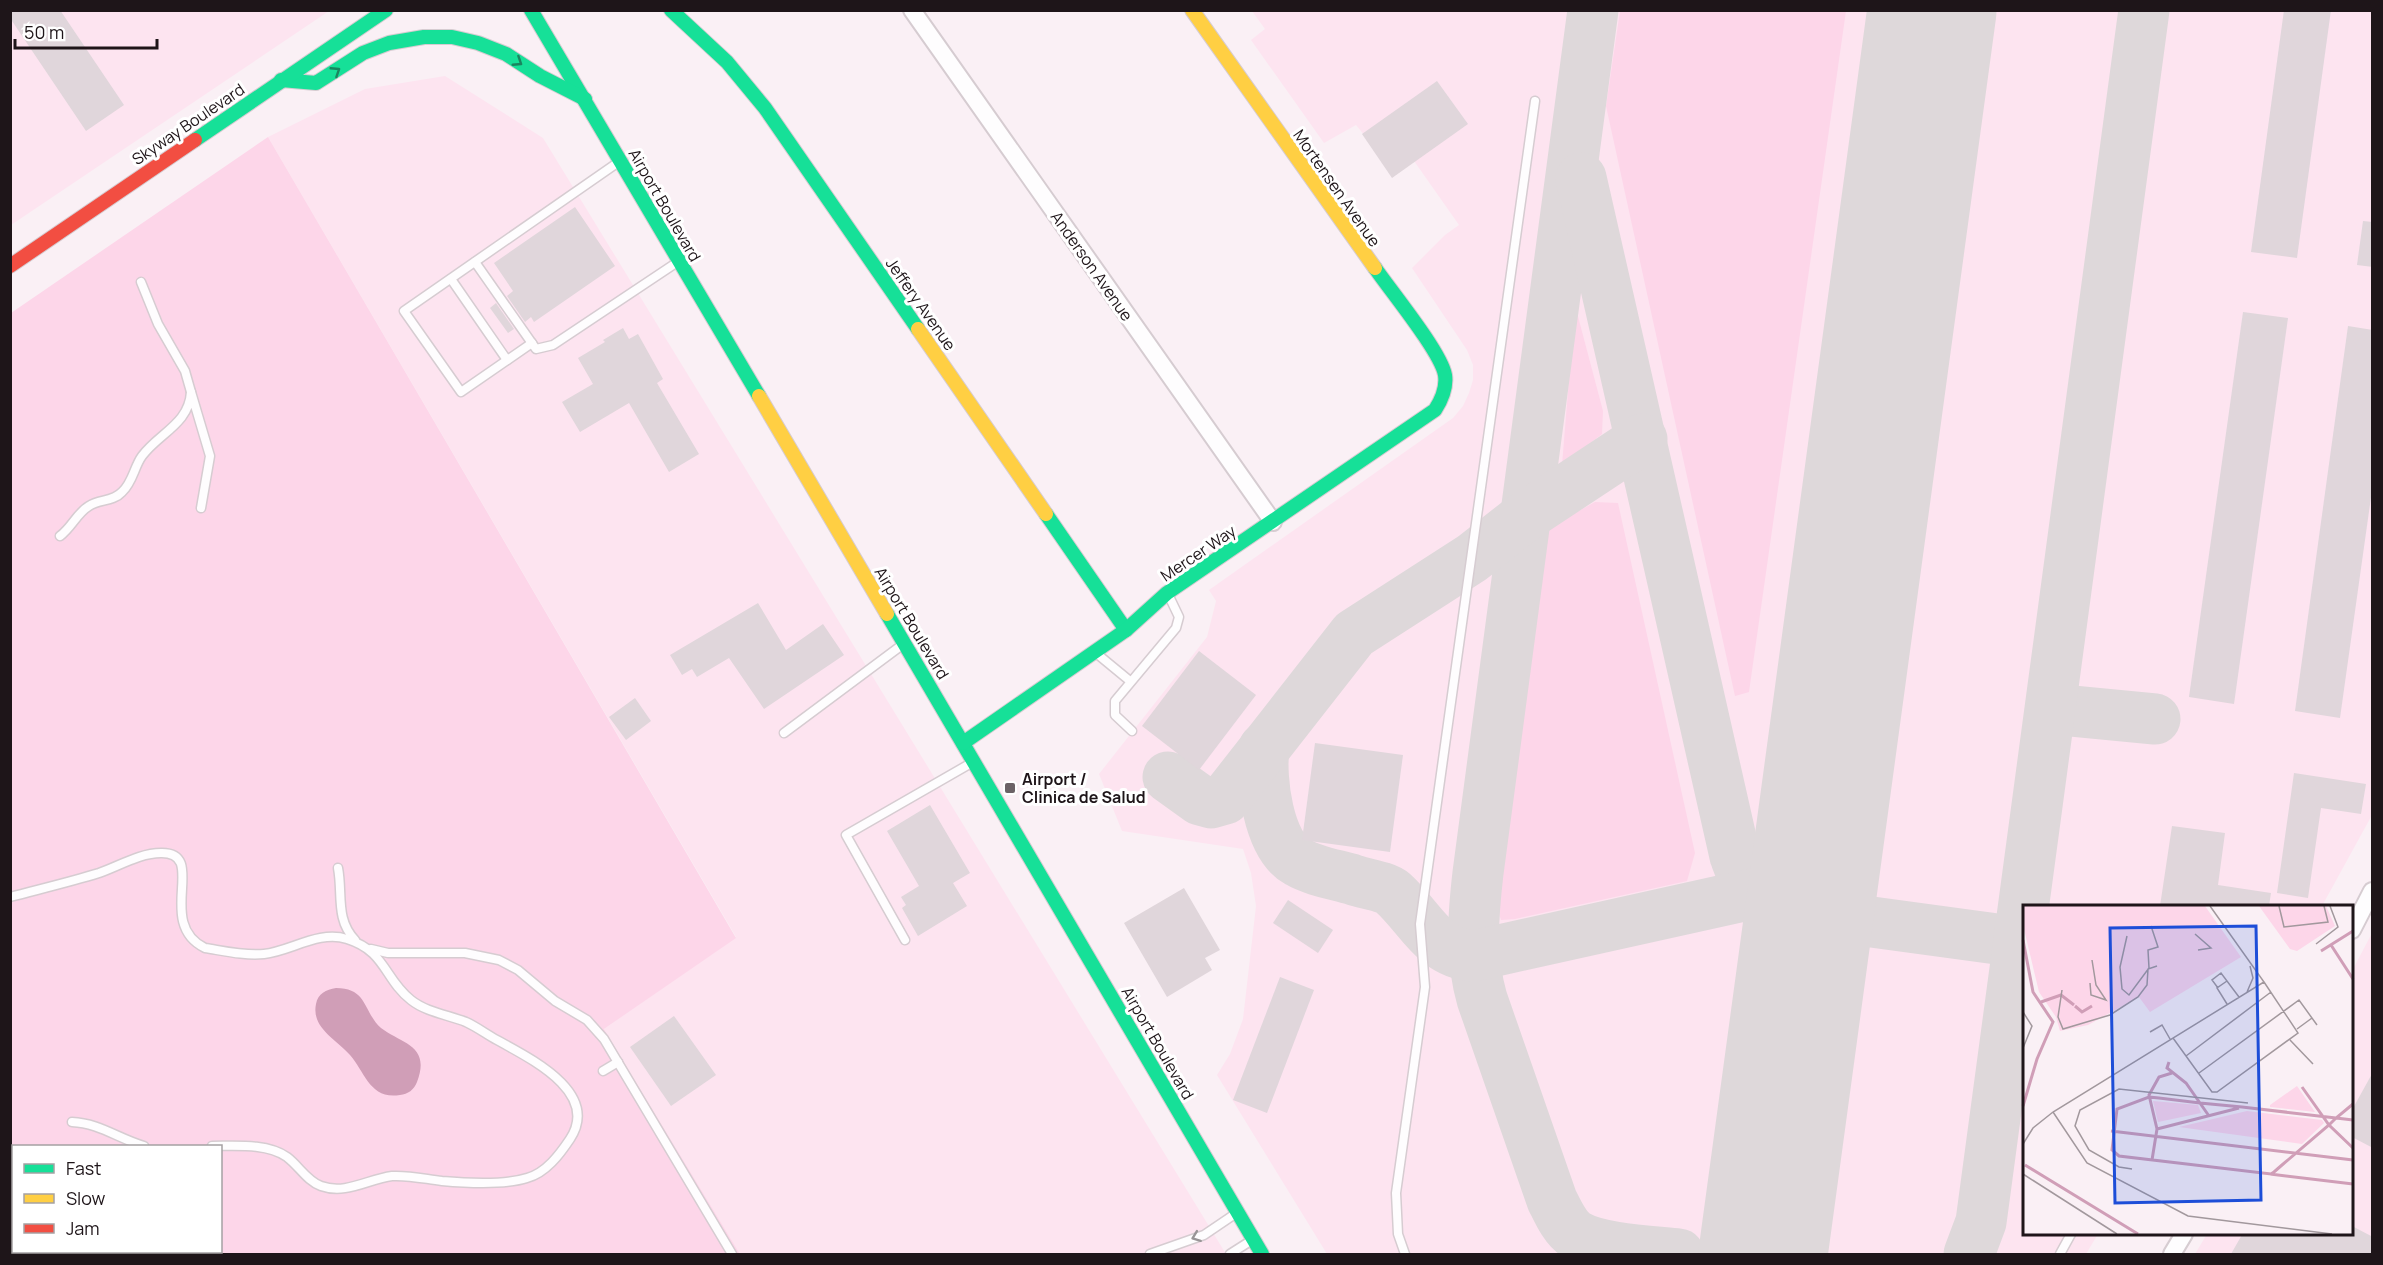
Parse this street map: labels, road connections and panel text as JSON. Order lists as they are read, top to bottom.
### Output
{
  "streets": {
    "main road": [
      "Skyway Boulevard",
      "Mortensen Avenue",
      "Airport Boulevard",
      "Jeffery Avenue",
      "Mercer Way"
    ],
    "street": ["Anderson Avenue"]
  },
  "crossings": [
    ["Mortensen Avenue", "Mercer Way"],
    ["Airport Boulevard", "Mercer Way"],
    ["Anderson Avenue", "Mercer Way"],
    ["Jeffery Avenue", "Mercer Way"]
  ],
  "places": {
    "transit": ["Airport / Clinica de Salud"]
  },
  "legend": ["Fast", "Slow", "Jam"],
  "scale_bar": "50 m"
}
